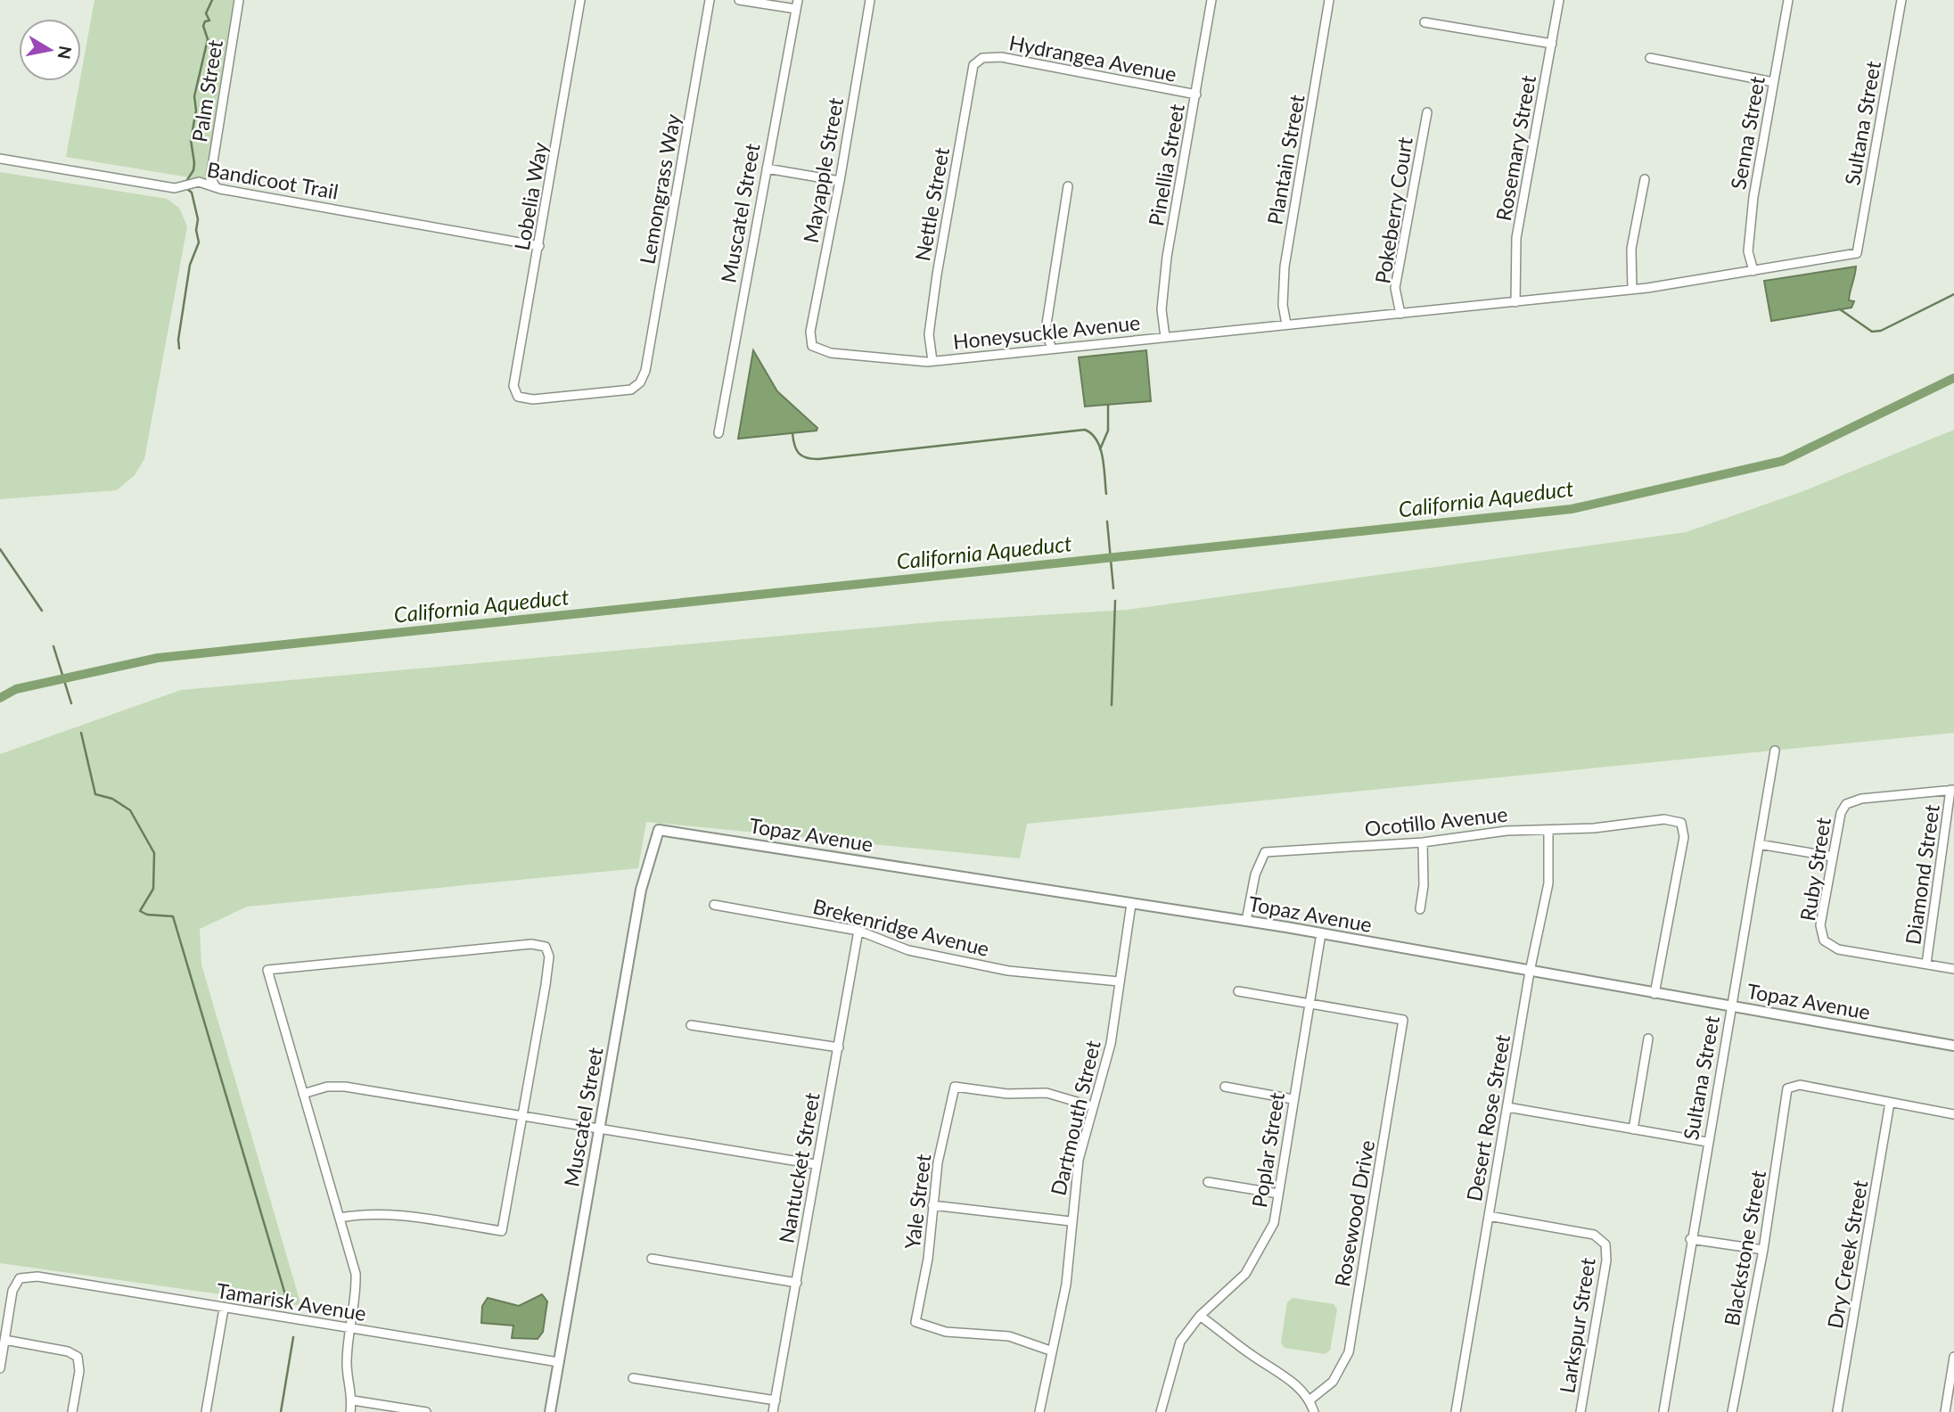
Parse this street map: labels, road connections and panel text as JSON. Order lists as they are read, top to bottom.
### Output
{
  "streets": {
    "street": [
      "Hydrangea Avenue",
      "Palm Street",
      "Sultana Street",
      "Senna Street",
      "Rosemary Street",
      "Plantain Street",
      "Pinellia Street",
      "Mayapple Street",
      "Bandicoot Trail",
      "Lemongrass Way",
      "Lobelia Way",
      "Nettle Street",
      "Pokeberry Court",
      "Muscatel Street",
      "Honeysuckle Avenue",
      "Ocotillo Avenue",
      "Topaz Avenue",
      "Ruby Street",
      "Diamond Street",
      "Brekenridge Avenue",
      "Dartmouth Street",
      "Desert Rose Street",
      "Poplar Street",
      "Nantucket Street",
      "Yale Street",
      "Rosewood Drive",
      "Blackstone Street",
      "Dry Creek Street",
      "Tamarisk Avenue",
      "Larkspur Street"
    ]
  },
  "crossings": [
    ["Hydrangea Avenue", "Pinellia Street"],
    ["Hydrangea Avenue", "Nettle Street"],
    ["Palm Street", "Bandicoot Trail"],
    ["Sultana Street", "Honeysuckle Avenue"],
    ["Sultana Street", "Topaz Avenue"],
    ["Senna Street", "Honeysuckle Avenue"],
    ["Rosemary Street", "Honeysuckle Avenue"],
    ["Plantain Street", "Honeysuckle Avenue"],
    ["Pinellia Street", "Honeysuckle Avenue"],
    ["Mayapple Street", "Honeysuckle Avenue"],
    ["Bandicoot Trail", "Lobelia Way"],
    ["Lemongrass Way", "Lobelia Way"],
    ["Nettle Street", "Honeysuckle Avenue"],
    ["Pokeberry Court", "Honeysuckle Avenue"],
    ["Muscatel Street", "Topaz Avenue"],
    ["Muscatel Street", "Tamarisk Avenue"],
    ["Ocotillo Avenue", "Topaz Avenue"],
    ["Ocotillo Avenue", "Desert Rose Street"],
    ["Topaz Avenue", "Dartmouth Street"],
    ["Topaz Avenue", "Desert Rose Street"],
    ["Topaz Avenue", "Poplar Street"],
    ["Ruby Street", "Diamond Street"],
    ["Brekenridge Avenue", "Dartmouth Street"],
    ["Brekenridge Avenue", "Nantucket Street"],
    ["Dartmouth Street", "Yale Street"],
    ["Desert Rose Street", "Larkspur Street"],
    ["Poplar Street", "Rosewood Drive"],
    ["Blackstone Street", "Dry Creek Street"]
  ],
  "water": ["California Aqueduct"],
  "north": "right"
}
